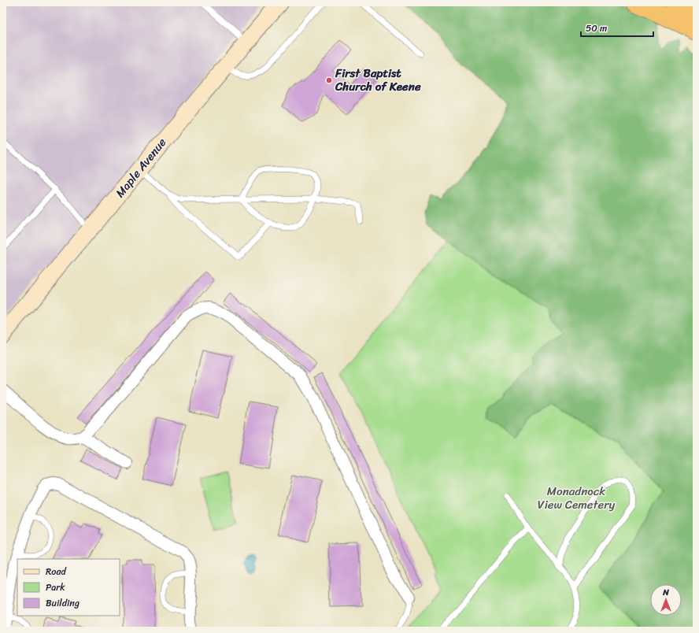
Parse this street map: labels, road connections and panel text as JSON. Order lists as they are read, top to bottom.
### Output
{
  "streets": {
    "street": ["Maple Avenue"]
  },
  "parks": ["Monadnock View Cemetery"],
  "places": ["First Baptist Church of Keene"],
  "legend": ["Road", "Park", "Building"],
  "scale_bar": "50 m",
  "north": "top"
}
